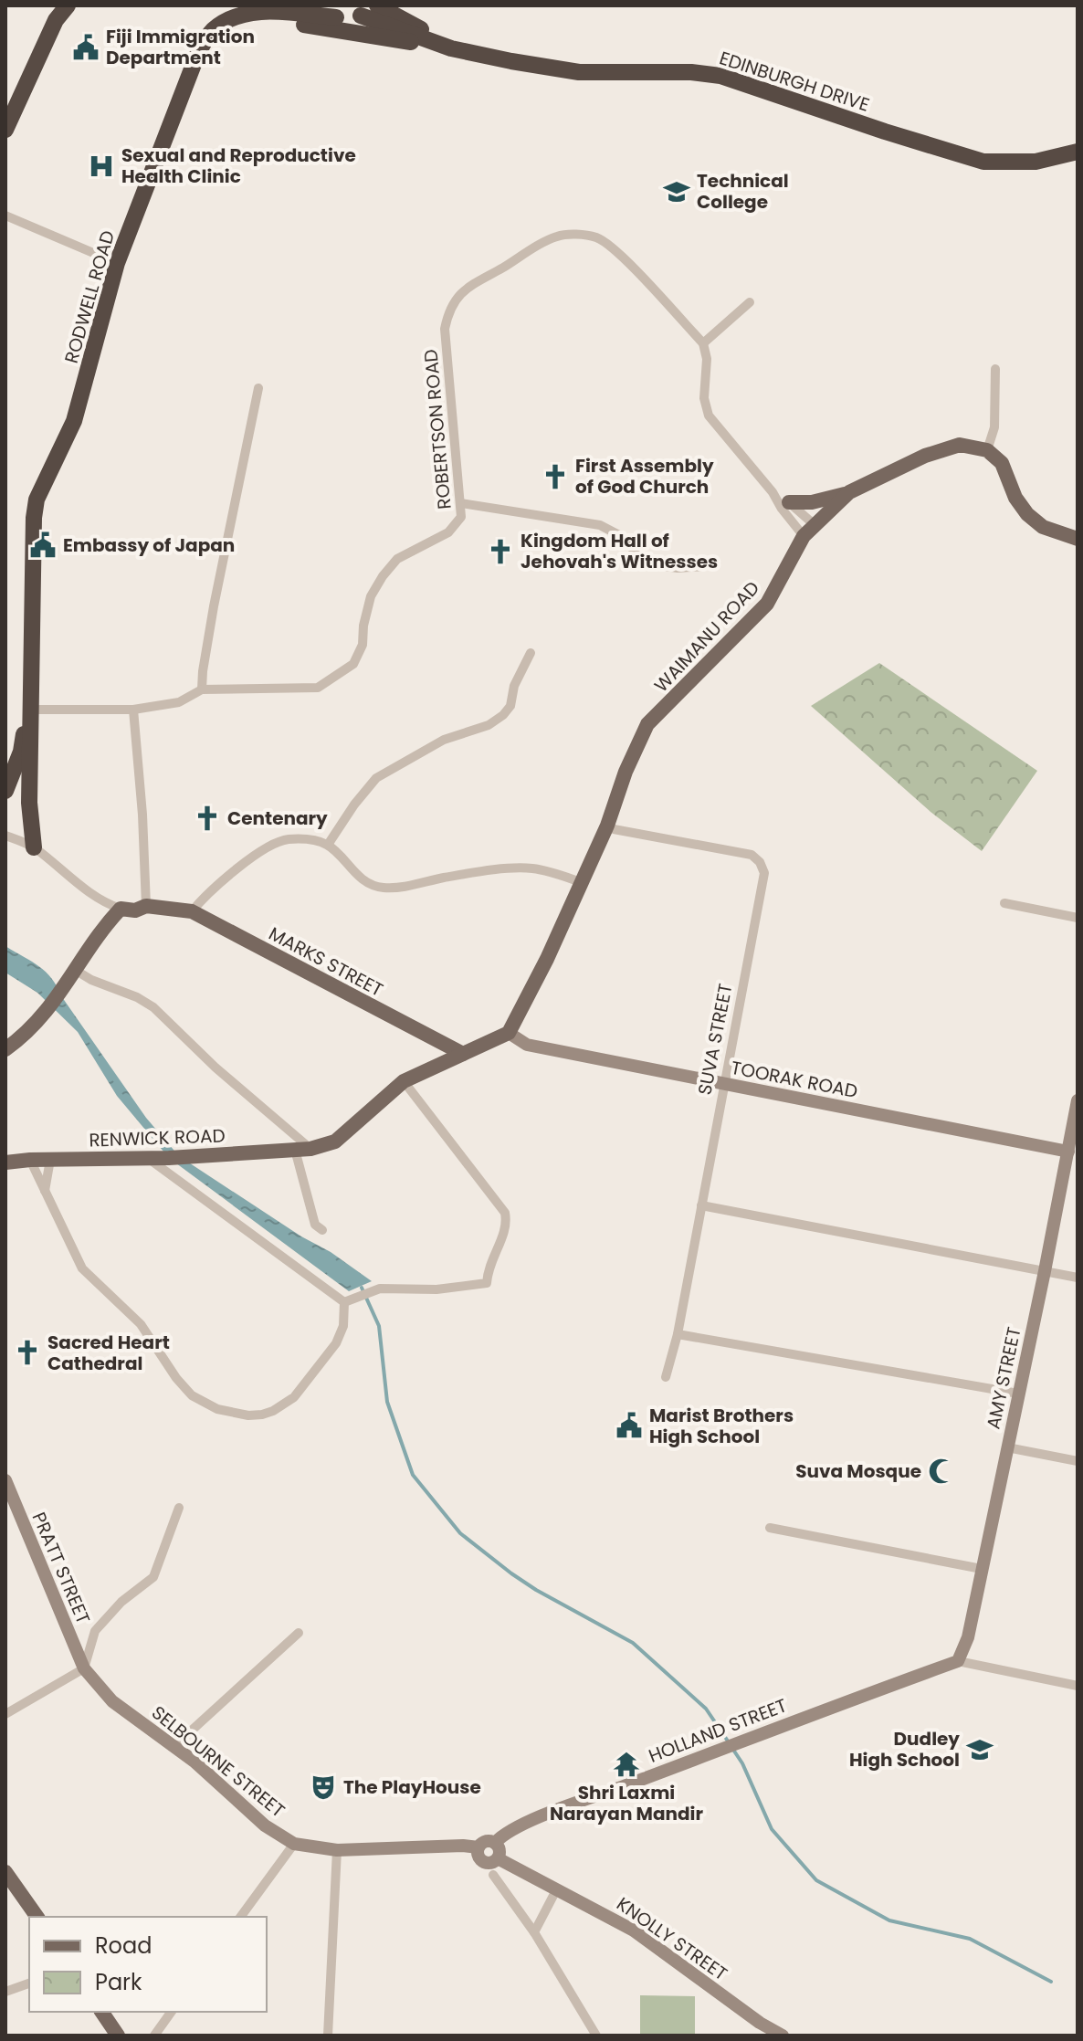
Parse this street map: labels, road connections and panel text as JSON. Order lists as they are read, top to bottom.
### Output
{
  "streets": {
    "highway": ["EDINBURGH DRIVE", "RODWELL ROAD"],
    "main road": [
      "WAIMANU ROAD",
      "MARKS STREET",
      "TOORAK ROAD",
      "RENWICK ROAD",
      "AMY STREET",
      "PRATT STREET",
      "HOLLAND STREET",
      "SELBOURNE STREET",
      "KNOLLY STREET"
    ],
    "street": ["ROBERTSON ROAD", "SUVA STREET"]
  },
  "crossings": [
    ["EDINBURGH DRIVE", "RODWELL ROAD"],
    ["RODWELL ROAD", "ROBERTSON ROAD"],
    ["WAIMANU ROAD", "SUVA STREET"],
    ["WAIMANU ROAD", "TOORAK ROAD"],
    ["SUVA STREET", "TOORAK ROAD"],
    ["TOORAK ROAD", "AMY STREET"],
    ["AMY STREET", "HOLLAND STREET"],
    ["PRATT STREET", "SELBOURNE STREET"],
    ["HOLLAND STREET", "SELBOURNE STREET"],
    ["HOLLAND STREET", "KNOLLY STREET"],
    ["SELBOURNE STREET", "KNOLLY STREET"]
  ],
  "places": {
    "public building": ["Fiji Immigration Department", "Embassy of Japan", "Marist Brothers High School"],
    "hospital": ["Sexual and Reproductive Health Clinic"],
    "school or university": ["Technical College", "Dudley High School"],
    "church": [
      "First Assembly of God Church",
      "Kingdom Hall of Jehovah's Witnesses",
      "Centenary",
      "Sacred Heart Cathedral"
    ],
    "mosque": ["Suva Mosque"],
    "temple": ["Shri Laxmi Narayan Mandir"],
    "theatre": ["The PlayHouse"]
  },
  "legend": ["Road", "Park"]
}
